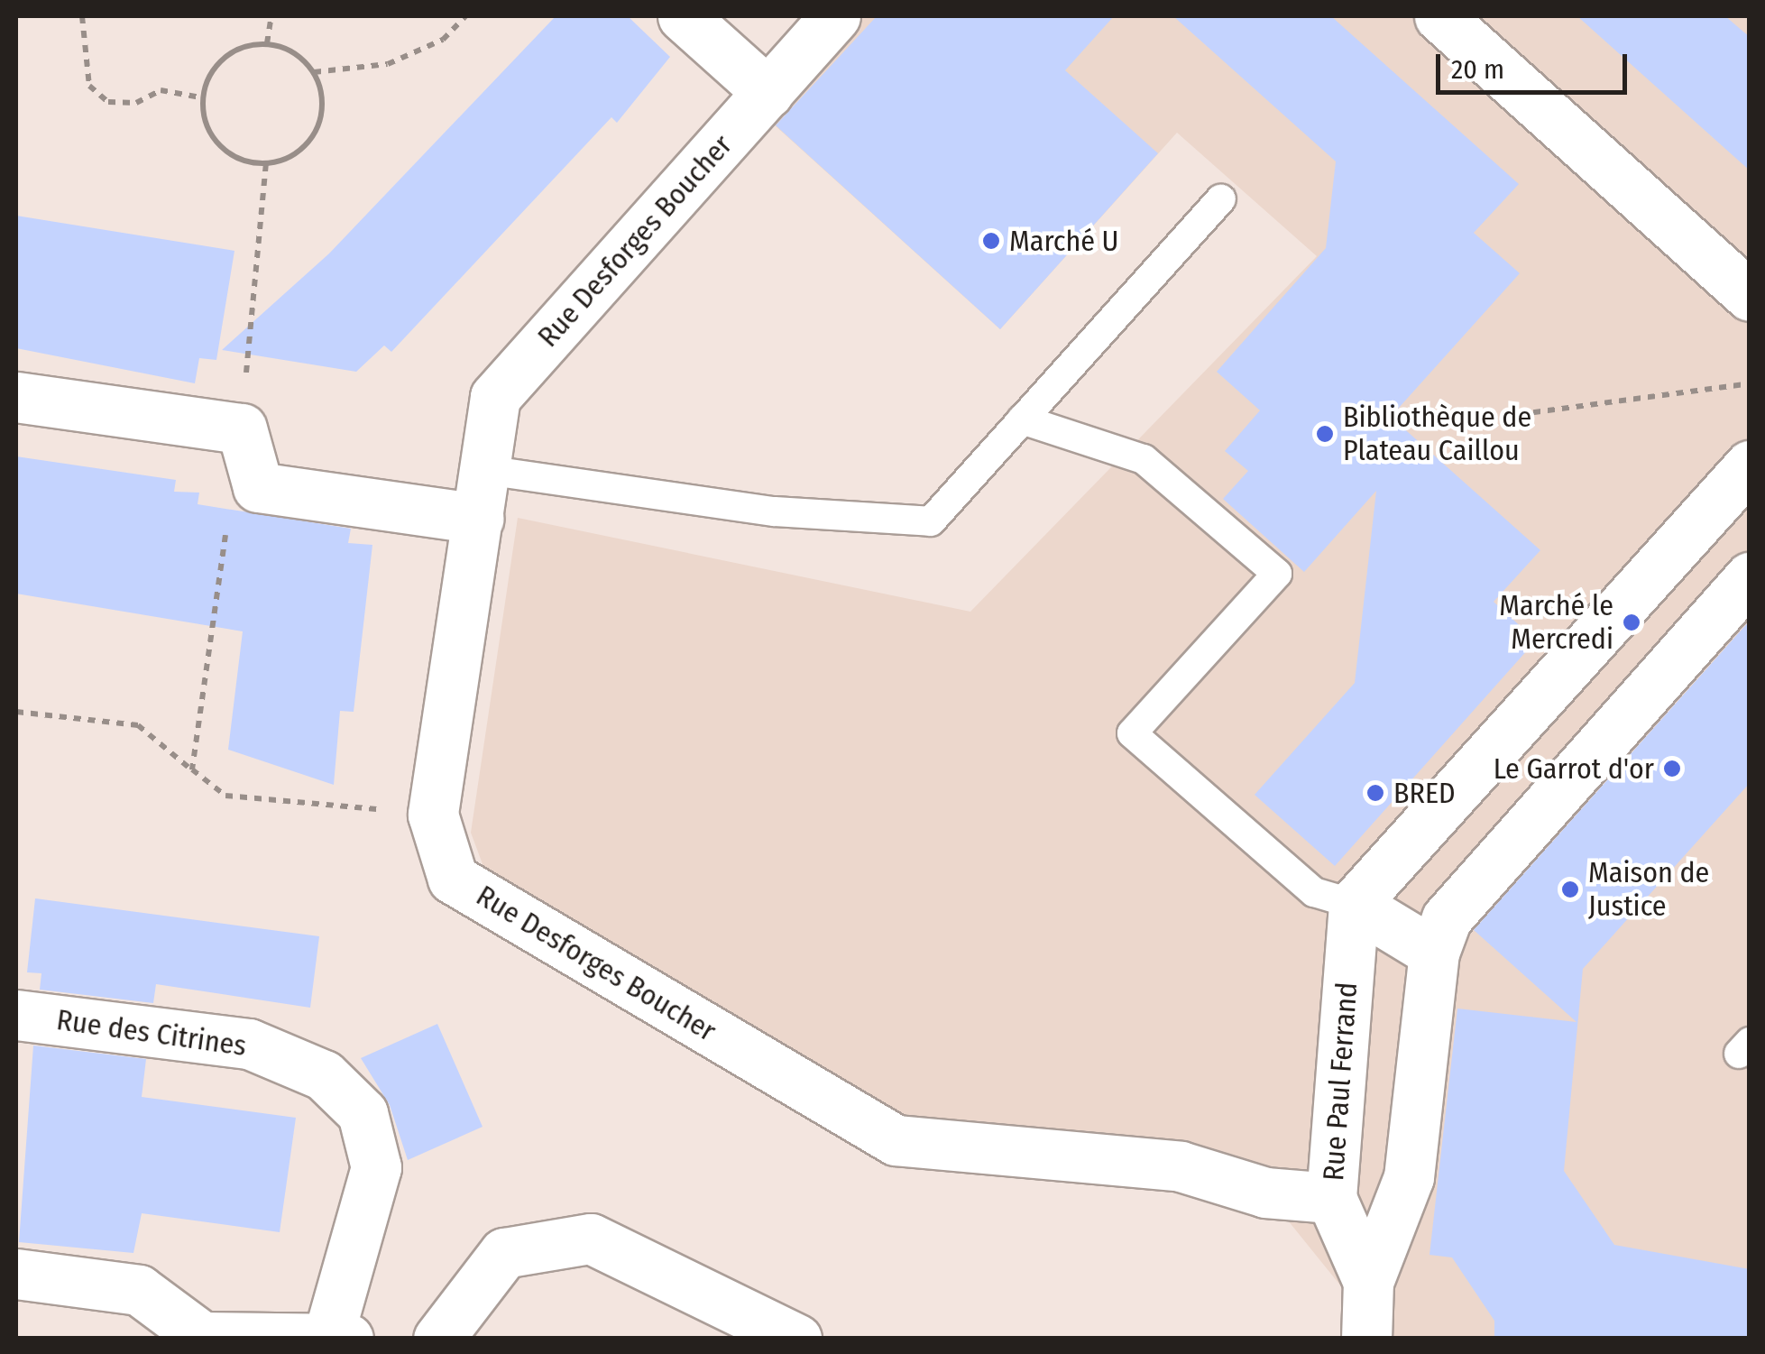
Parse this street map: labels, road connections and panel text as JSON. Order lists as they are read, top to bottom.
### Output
{
  "streets": {
    "street": ["Rue Desforges Boucher", "Rue des Citrines", "Rue Paul Ferrand"]
  },
  "crossings": [
    ["Rue Desforges Boucher", "Rue Paul Ferrand"]
  ],
  "places": [
    "Marché U",
    "Bibliothèque de Plateau Caillou",
    "Marché le Mercredi",
    "Le Garrot d'or",
    "BRED",
    "Maison de Justice"
  ],
  "scale_bar": "20 m"
}
